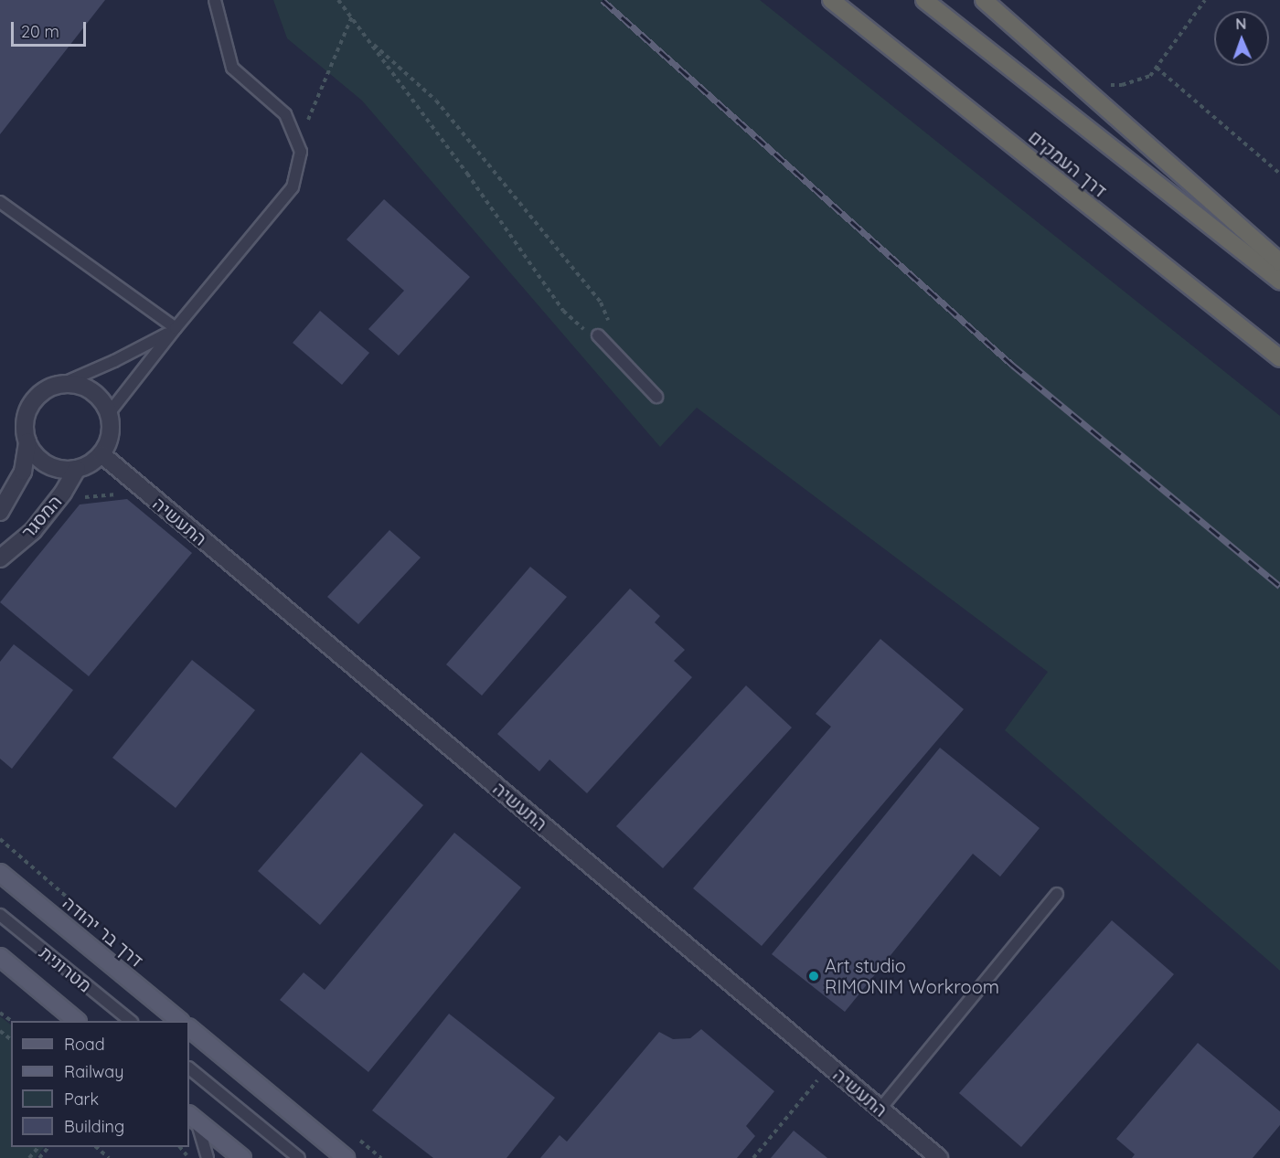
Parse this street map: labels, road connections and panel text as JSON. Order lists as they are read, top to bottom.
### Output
{
  "streets": {
    "highway": ["דרך העמקים"],
    "main road": ["דרך בר יהודה"],
    "street": ["המסגר", "התעשיה"],
    "lane": ["מטרונית"]
  },
  "crossings": [
    ["המסגר", "התעשיה"]
  ],
  "places": ["Art studio RIMONIM Workroom"],
  "legend": [
    "Road",
    "Railway",
    "Park",
    "Building"
  ],
  "scale_bar": "20 m",
  "north": "top"
}
